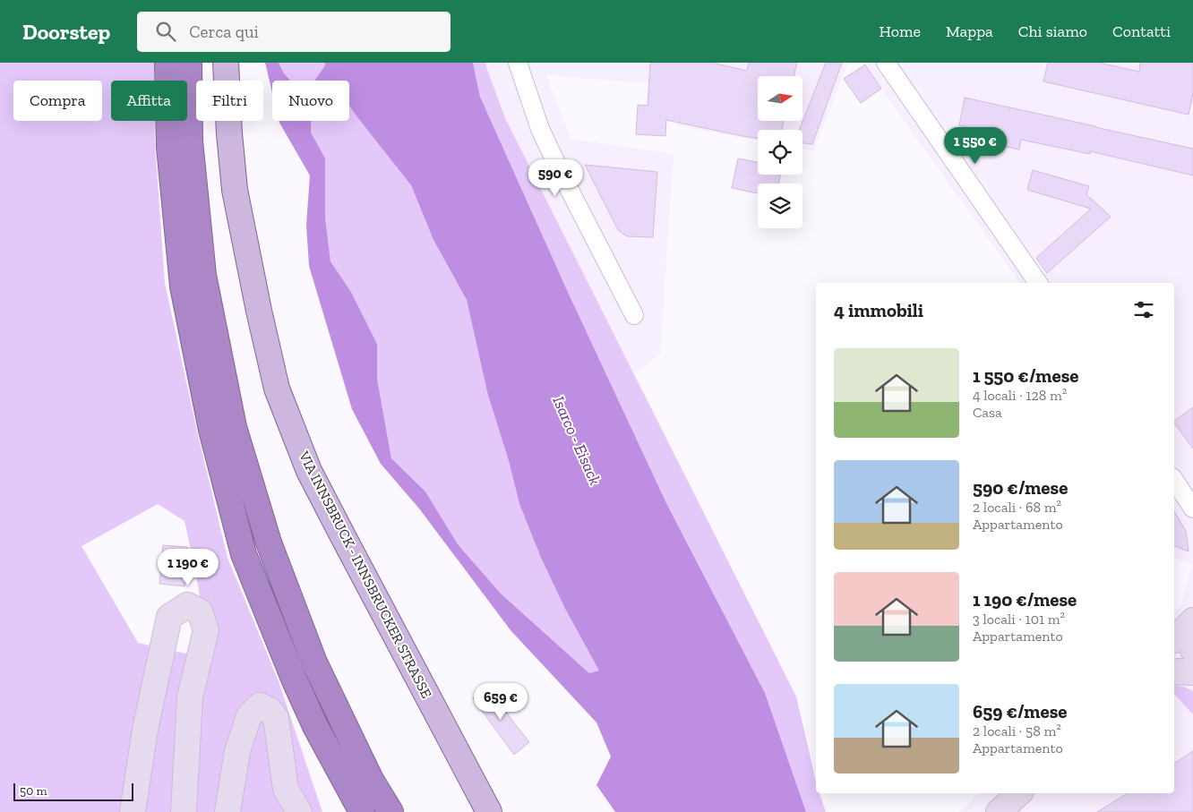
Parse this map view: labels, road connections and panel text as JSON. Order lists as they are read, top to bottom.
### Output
{
  "streets": {
    "main road": ["VIA INNSBRUCK - INNSBRUCKER STRASSE"]
  },
  "water": ["Isarco - Eisack"],
  "scale_bar": "50 m",
  "north": "right",
  "page": {
    "header": "Doorstep",
    "search": "Cerca qui",
    "nav": [
      "Home",
      "Mappa",
      "Chi siamo",
      "Contatti"
    ],
    "chip": [
      "Compra",
      "Affitta",
      "Filtri",
      "Nuovo"
    ],
    "price": [
      "1 550 €",
      "590 €",
      "1 190 €",
      "659 €"
    ],
    "heading": "4 immobili",
    "list": [
      {
        "name": "1 550 €/mese",
        "note": "4 locali · 128 m² · Casa"
      },
      {
        "name": "590 €/mese",
        "note": "2 locali · 68 m² · Appartamento"
      },
      {
        "name": "1 190 €/mese",
        "note": "3 locali · 101 m² · Appartamento"
      },
      {
        "name": "659 €/mese",
        "note": "2 locali · 58 m² · Appartamento"
      }
    ],
    "scale": "50 m"
  }
}
